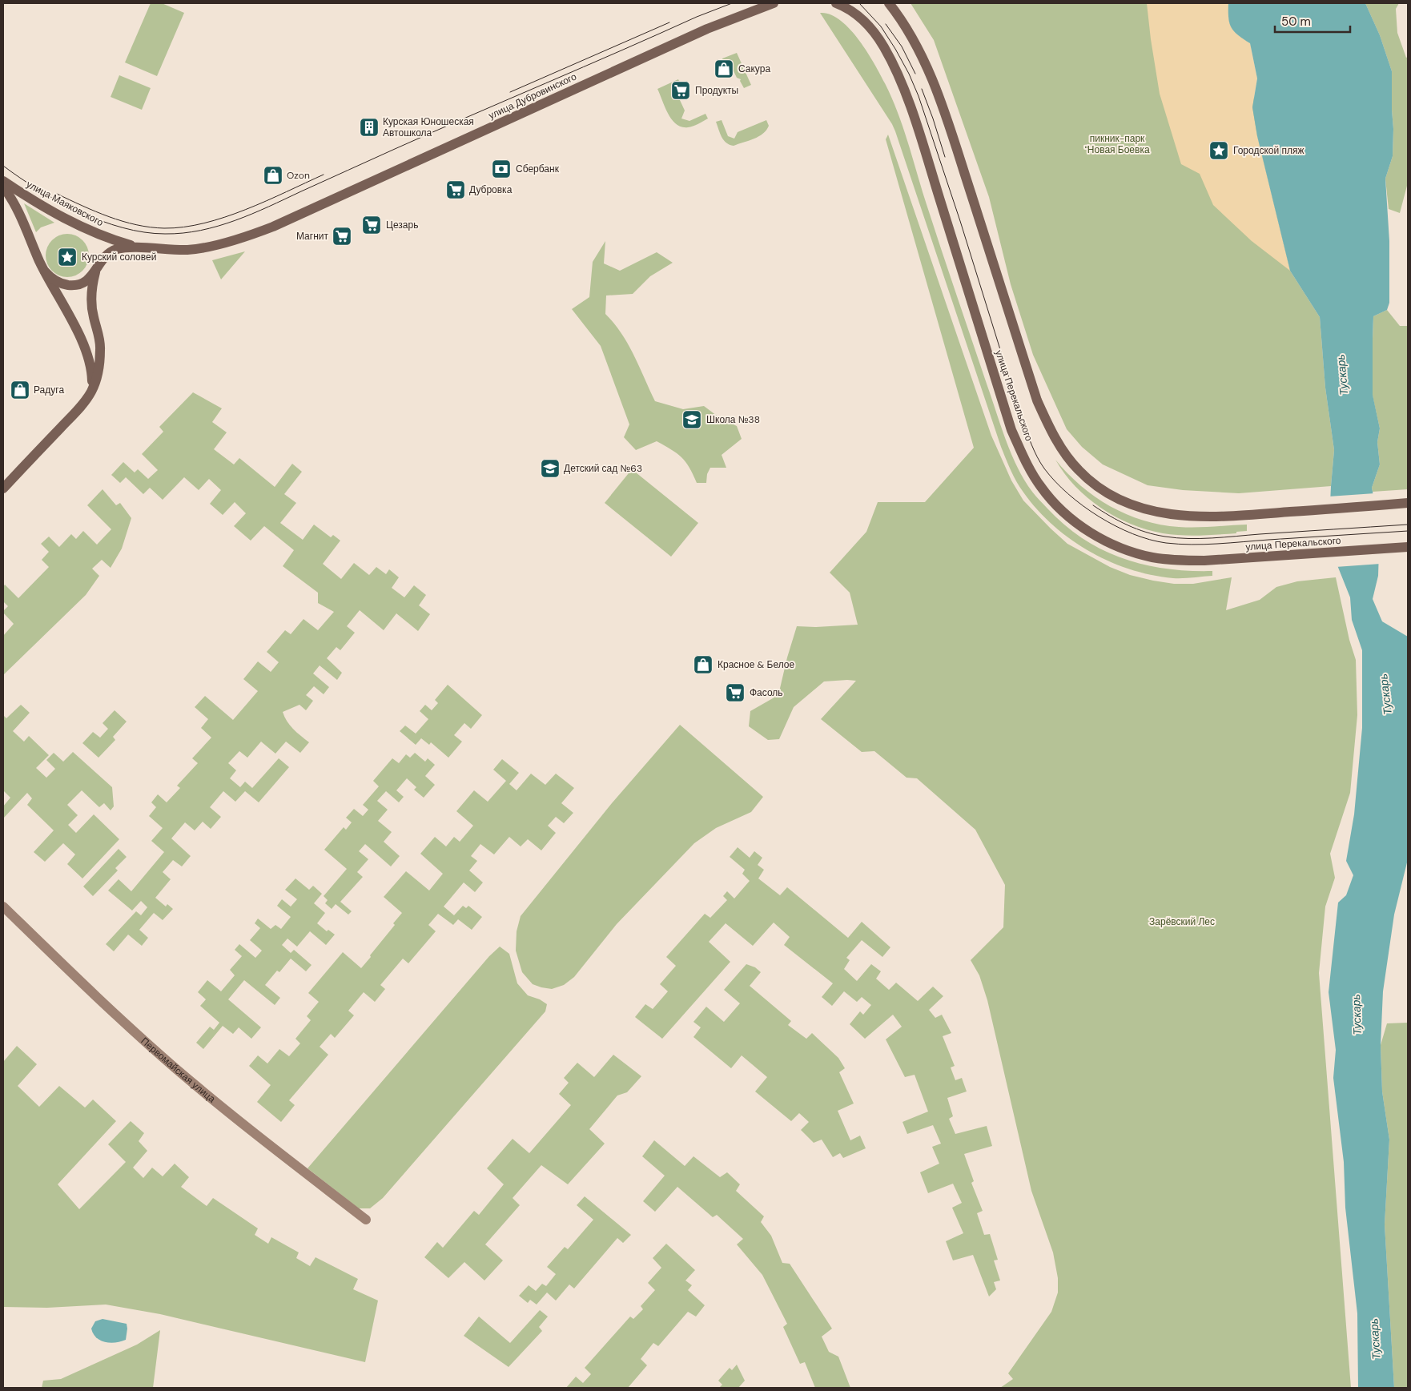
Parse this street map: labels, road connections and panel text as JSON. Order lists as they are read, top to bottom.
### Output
{
  "streets": {
    "main road": ["улица Дубровинского", "улица Маяковского", "улица Перекальского"],
    "street": ["Первомайская улица"]
  },
  "crossings": [
    ["улица Дубровинского", "улица Маяковского"]
  ],
  "water": ["Тускарь"],
  "parks": ["пикник-парк \"Новая Боевка", "Зарёвский Лес"],
  "places": {
    "shop": [
      "Сакура",
      "Ozon",
      "Радуга",
      "Красное & Белое"
    ],
    "supermarket": [
      "Продукты",
      "Дубровка",
      "Цезарь",
      "Магнит",
      "Фасоль"
    ],
    "building": ["Курская Юношеская Автошкола"],
    "place": ["Городской пляж", "Курский соловей"],
    "bank": ["Сбербанк"],
    "school or university": ["Школа №38", "Детский сад №63"]
  },
  "scale_bar": "50 m"
}
